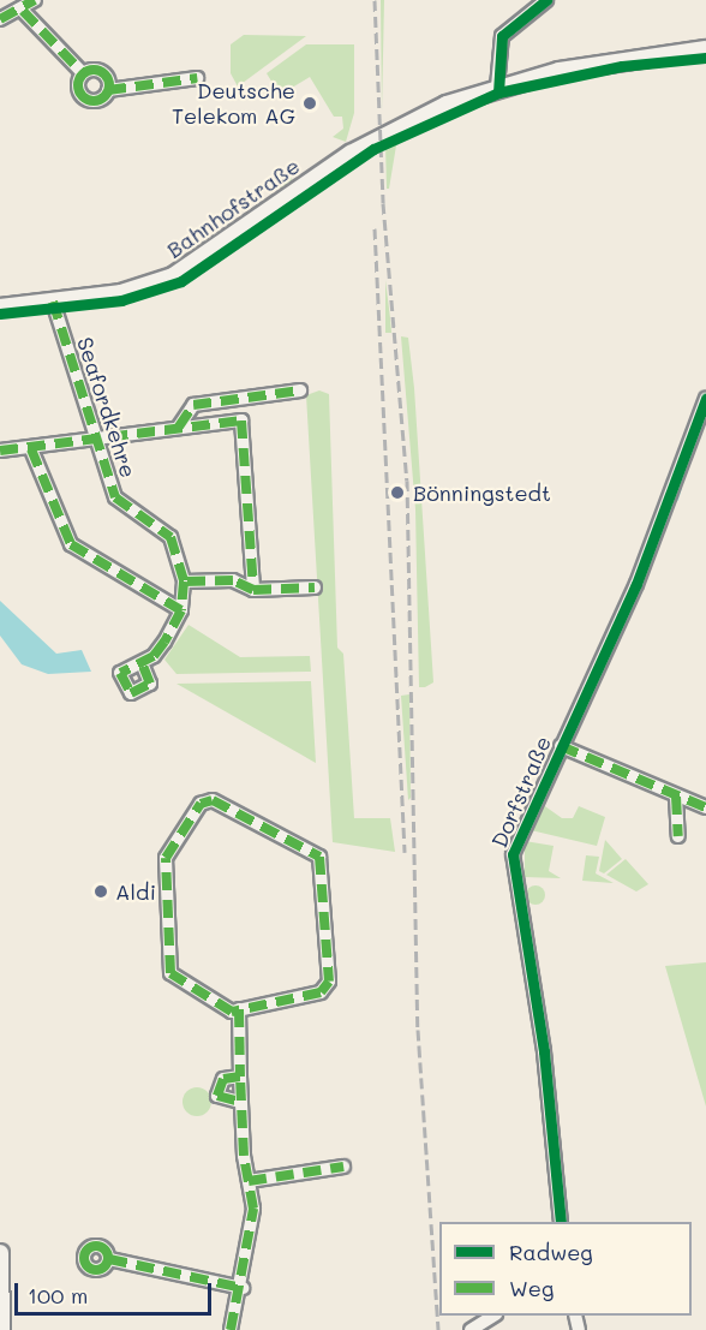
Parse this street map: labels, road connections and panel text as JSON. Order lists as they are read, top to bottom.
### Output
{
  "streets": {
    "main road": ["Bahnhofstraße"],
    "street": ["Seafordkehre", "Dorfstraße"]
  },
  "crossings": [
    ["Bahnhofstraße", "Seafordkehre"]
  ],
  "places": ["Deutsche Telekom AG", "Bönningstedt", "Aldi"],
  "legend": ["Radweg", "Weg"],
  "scale_bar": "100 m"
}
